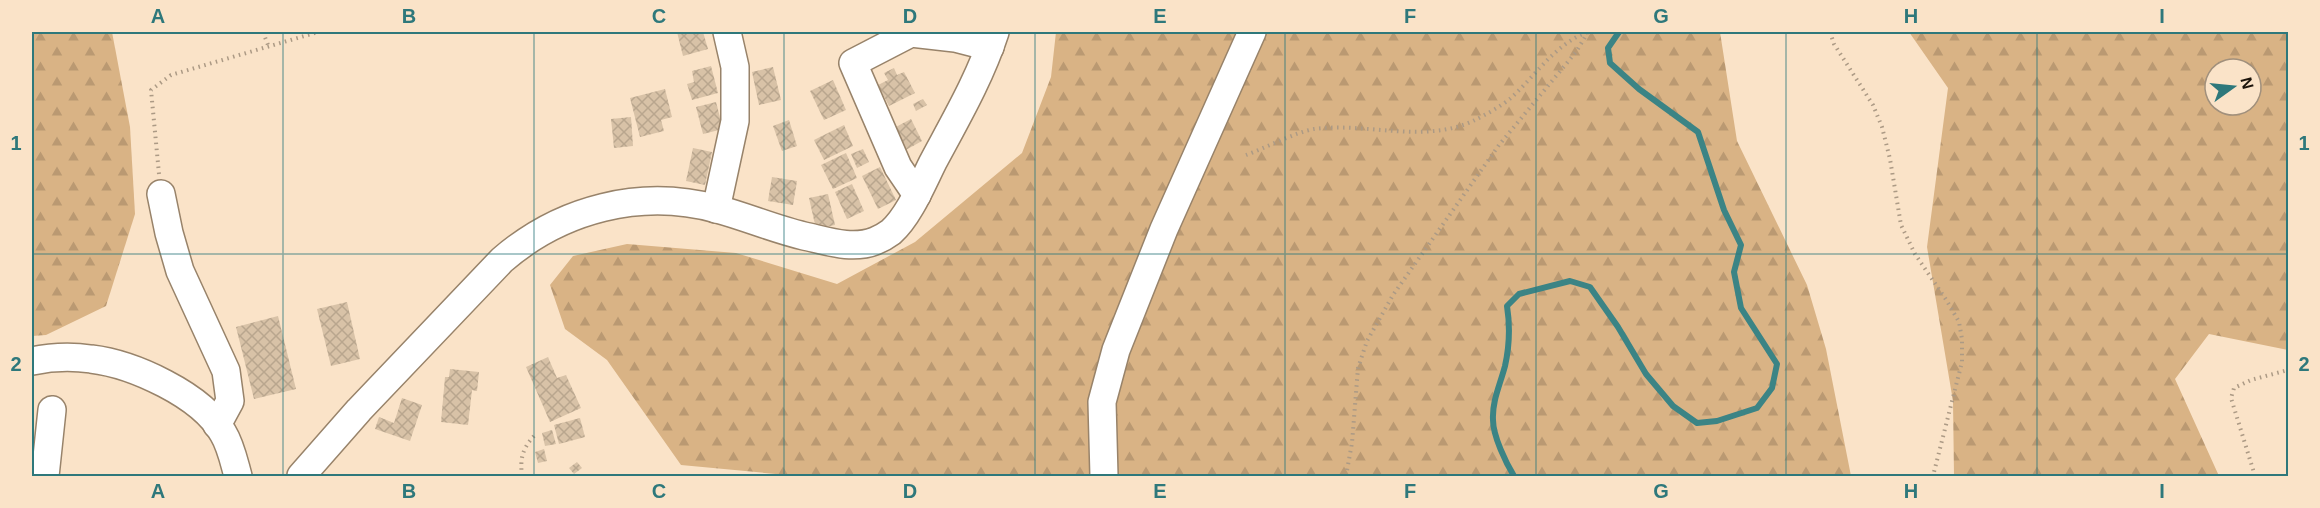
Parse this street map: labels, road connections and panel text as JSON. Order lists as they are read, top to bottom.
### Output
{
  "north": "right",
  "grid": {
    "columns": [
      "A",
      "B",
      "C",
      "D",
      "E",
      "F",
      "G",
      "H",
      "I"
    ],
    "rows": ["1", "2"]
  }
}
